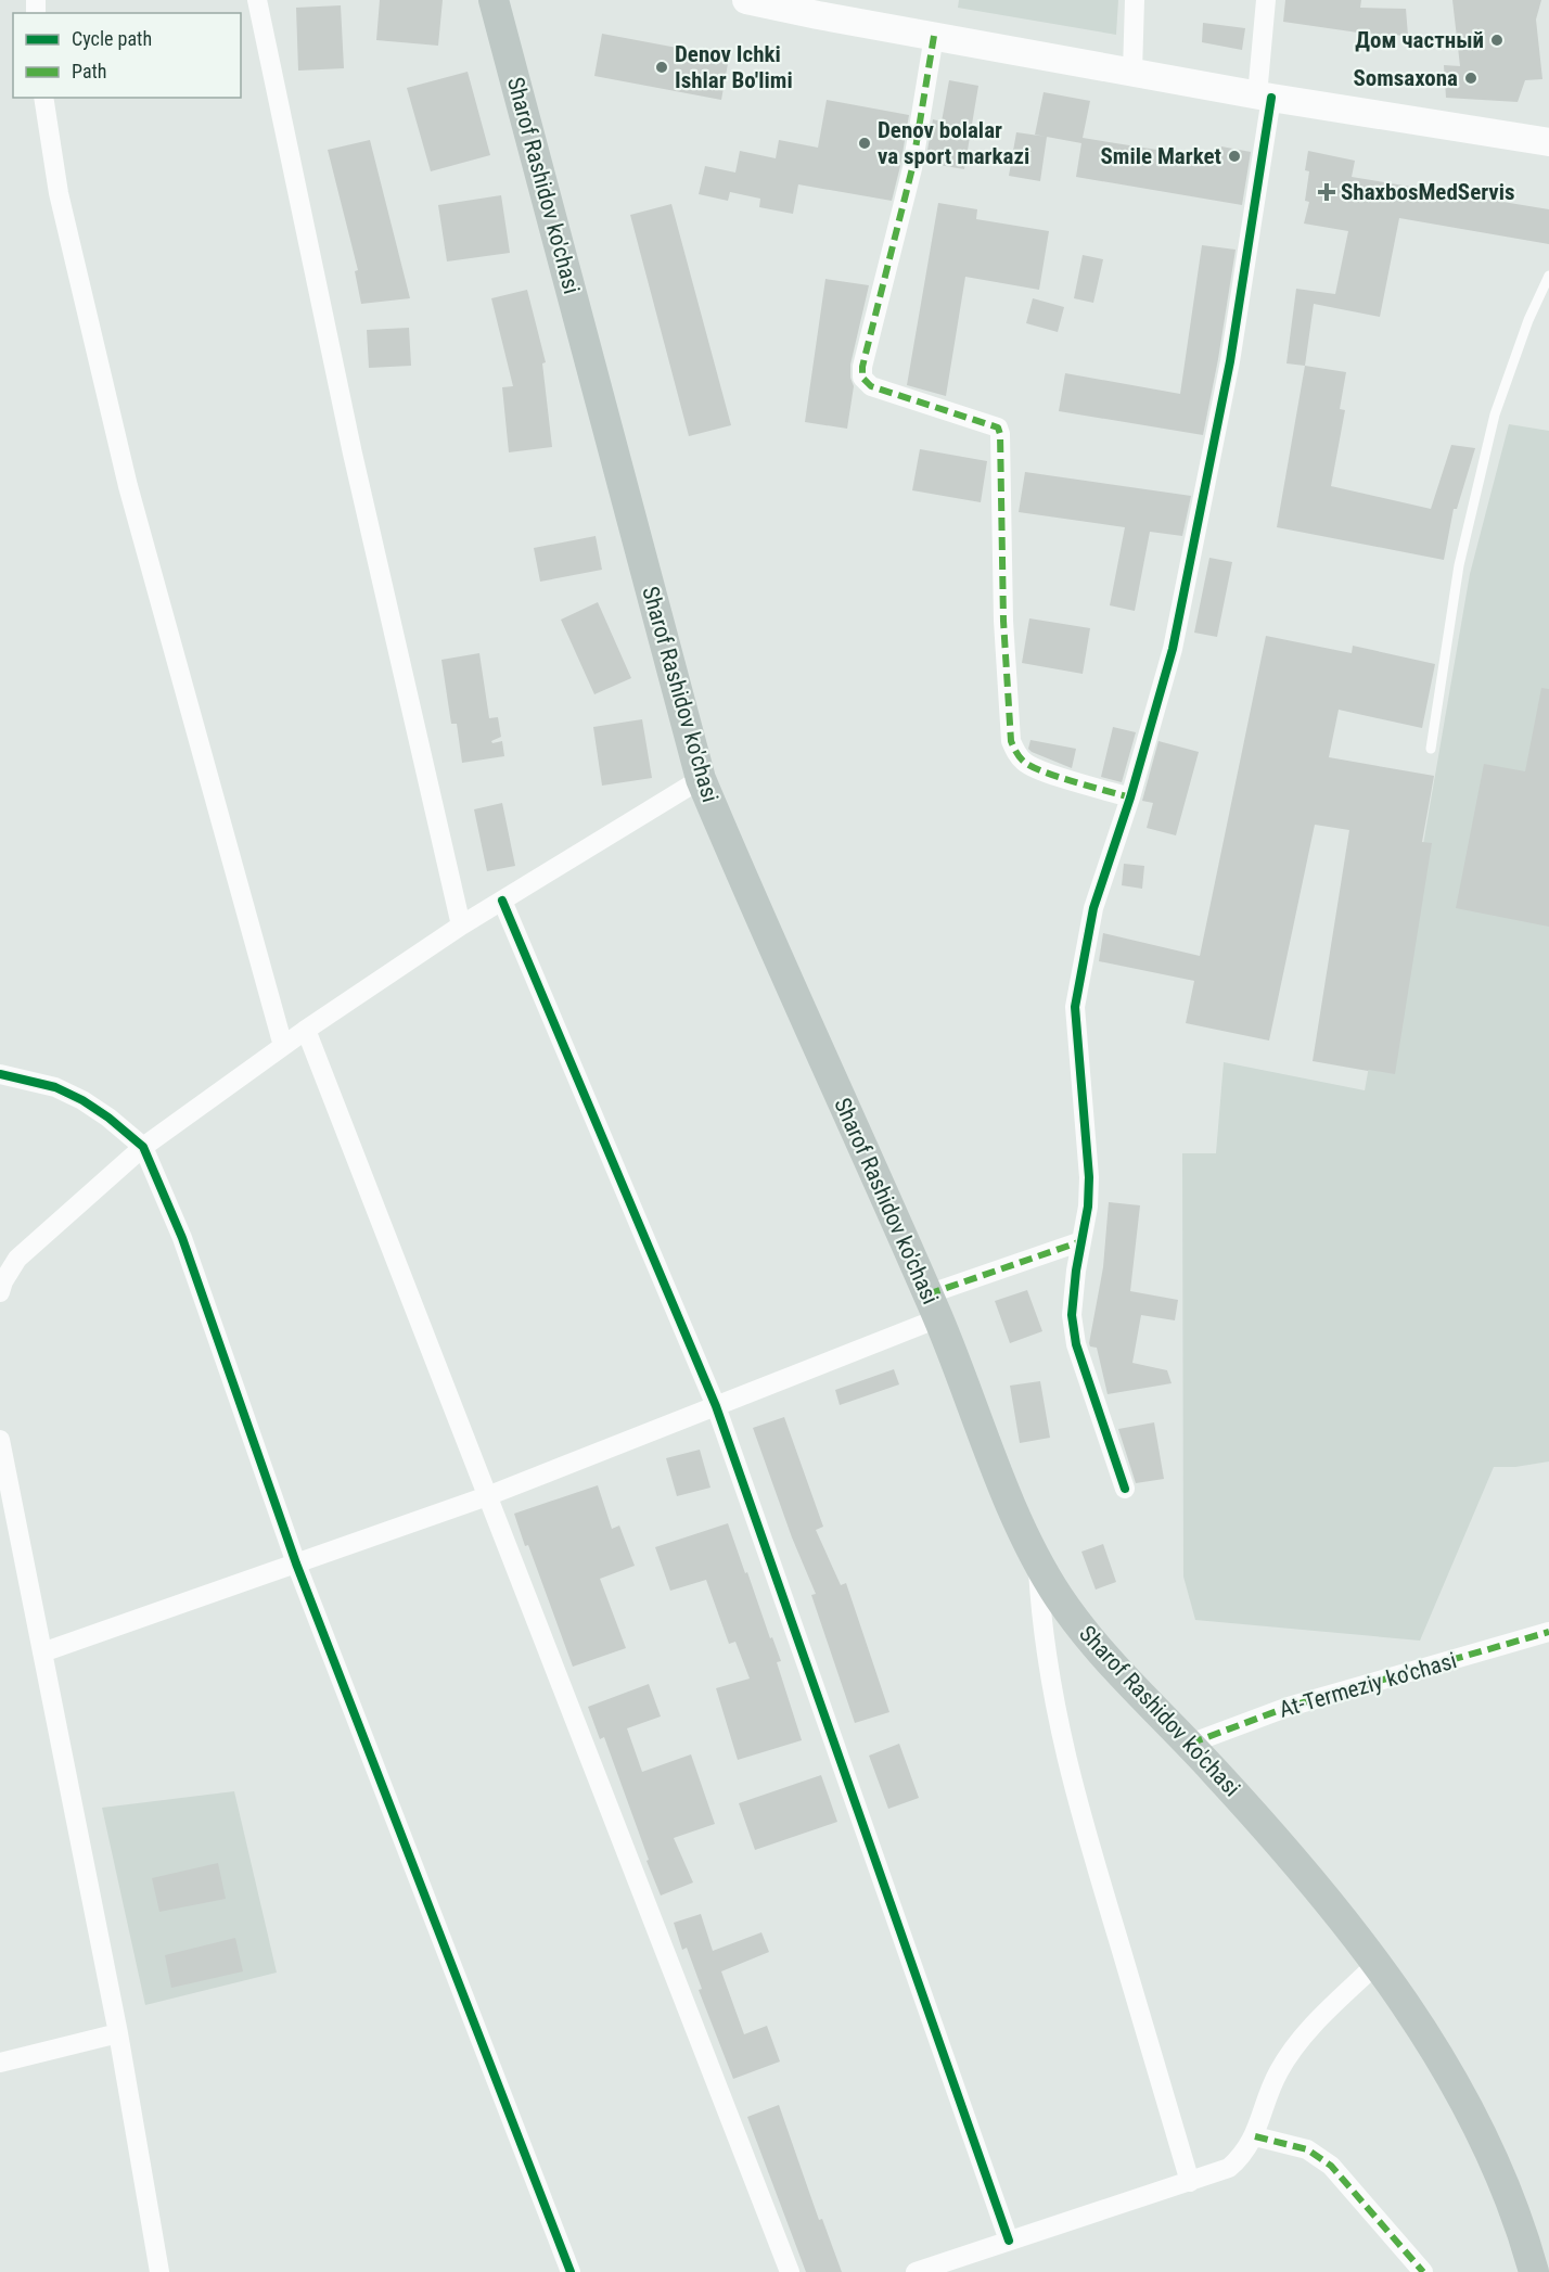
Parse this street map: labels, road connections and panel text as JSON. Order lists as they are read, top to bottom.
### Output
{
  "streets": {
    "main road": ["Sharof Rashidov ko'chasi"],
    "street": ["At-Termeziy ko'chasi"]
  },
  "crossings": [
    ["Sharof Rashidov ko'chasi", "At-Termeziy ko'chasi"]
  ],
  "places": {
    "other": [
      "Дом частный",
      "Denov Ichki Ishlar Bo'limi",
      "Somsaxona",
      "Denov bolalar va sport markazi",
      "Smile Market"
    ],
    "health": ["ShaxbosMedServis"]
  },
  "legend": ["Cycle path", "Path"]
}
